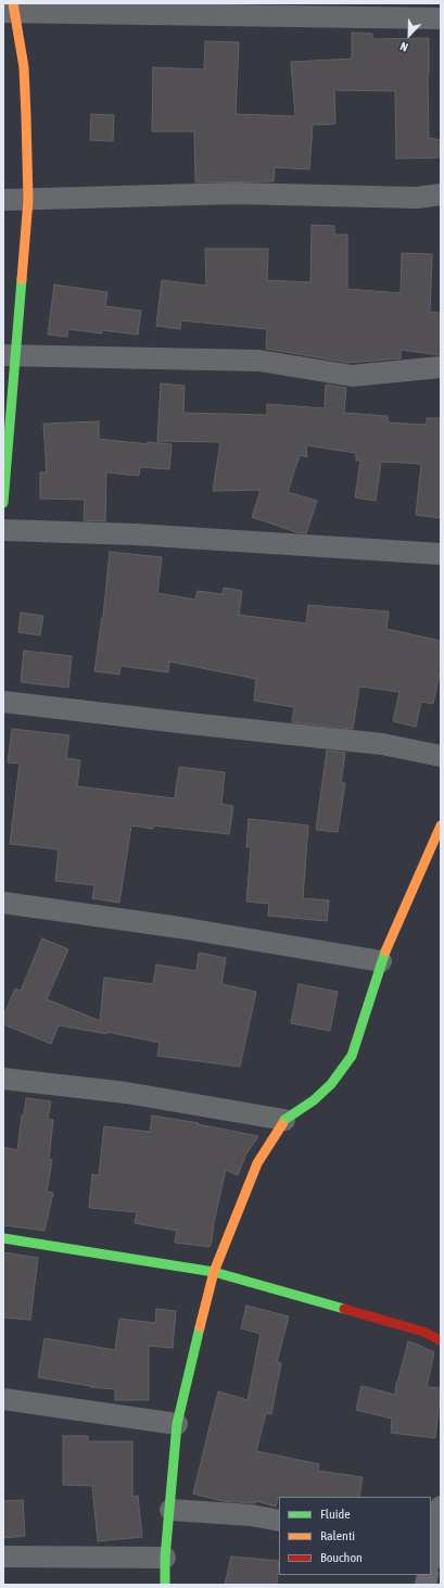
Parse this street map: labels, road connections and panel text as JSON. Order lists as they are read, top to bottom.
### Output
{
  "legend": ["Fluide", "Ralenti", "Bouchon"],
  "north": "bottom left"
}
